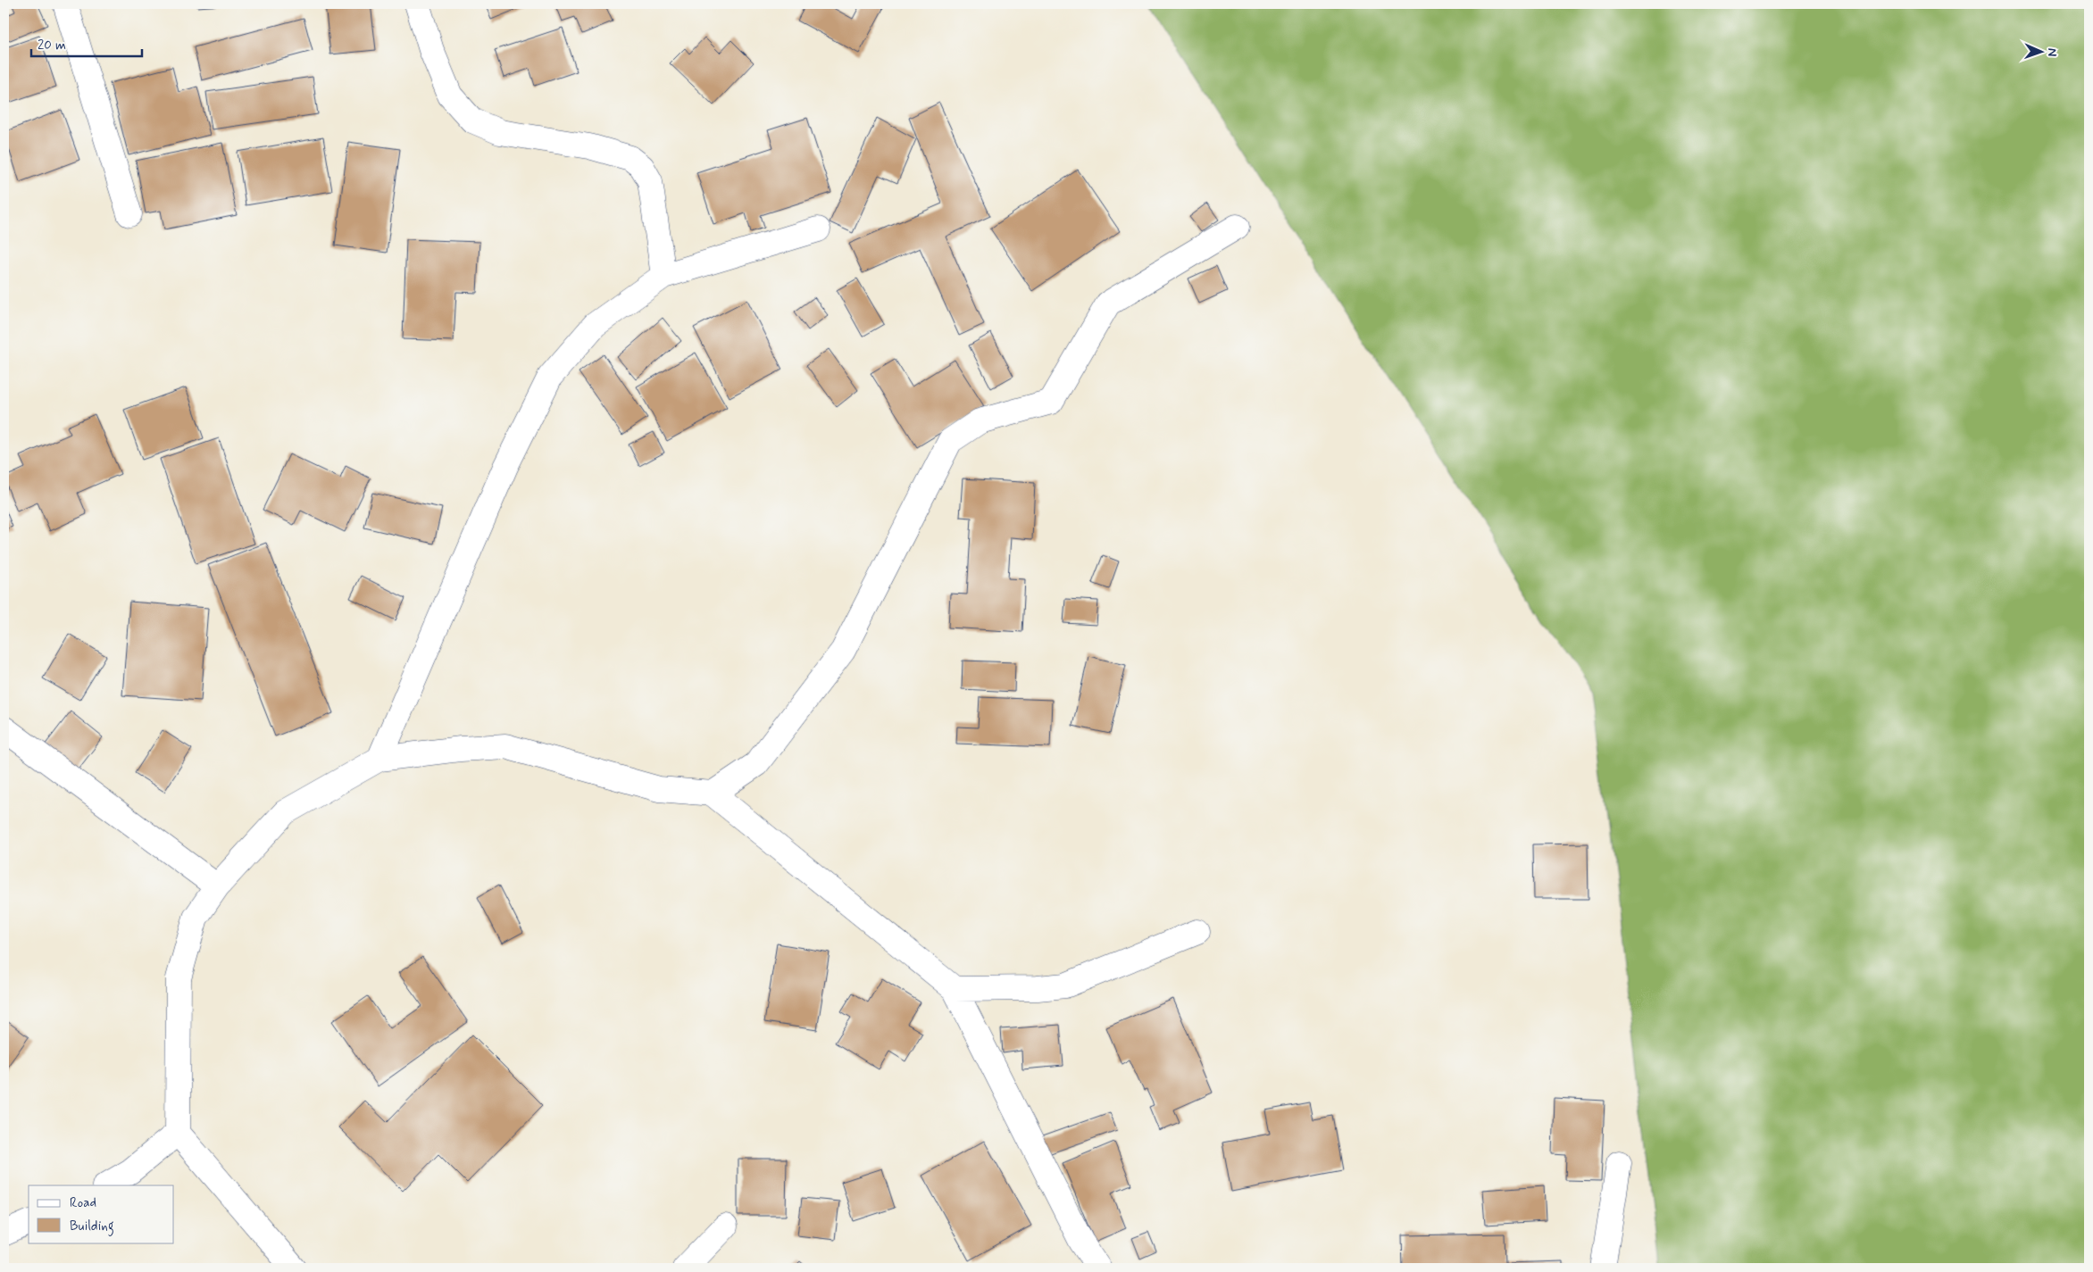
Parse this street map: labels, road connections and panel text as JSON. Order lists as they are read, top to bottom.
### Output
{
  "legend": ["Road", "Building"],
  "scale_bar": "20 m",
  "north": "right"
}
